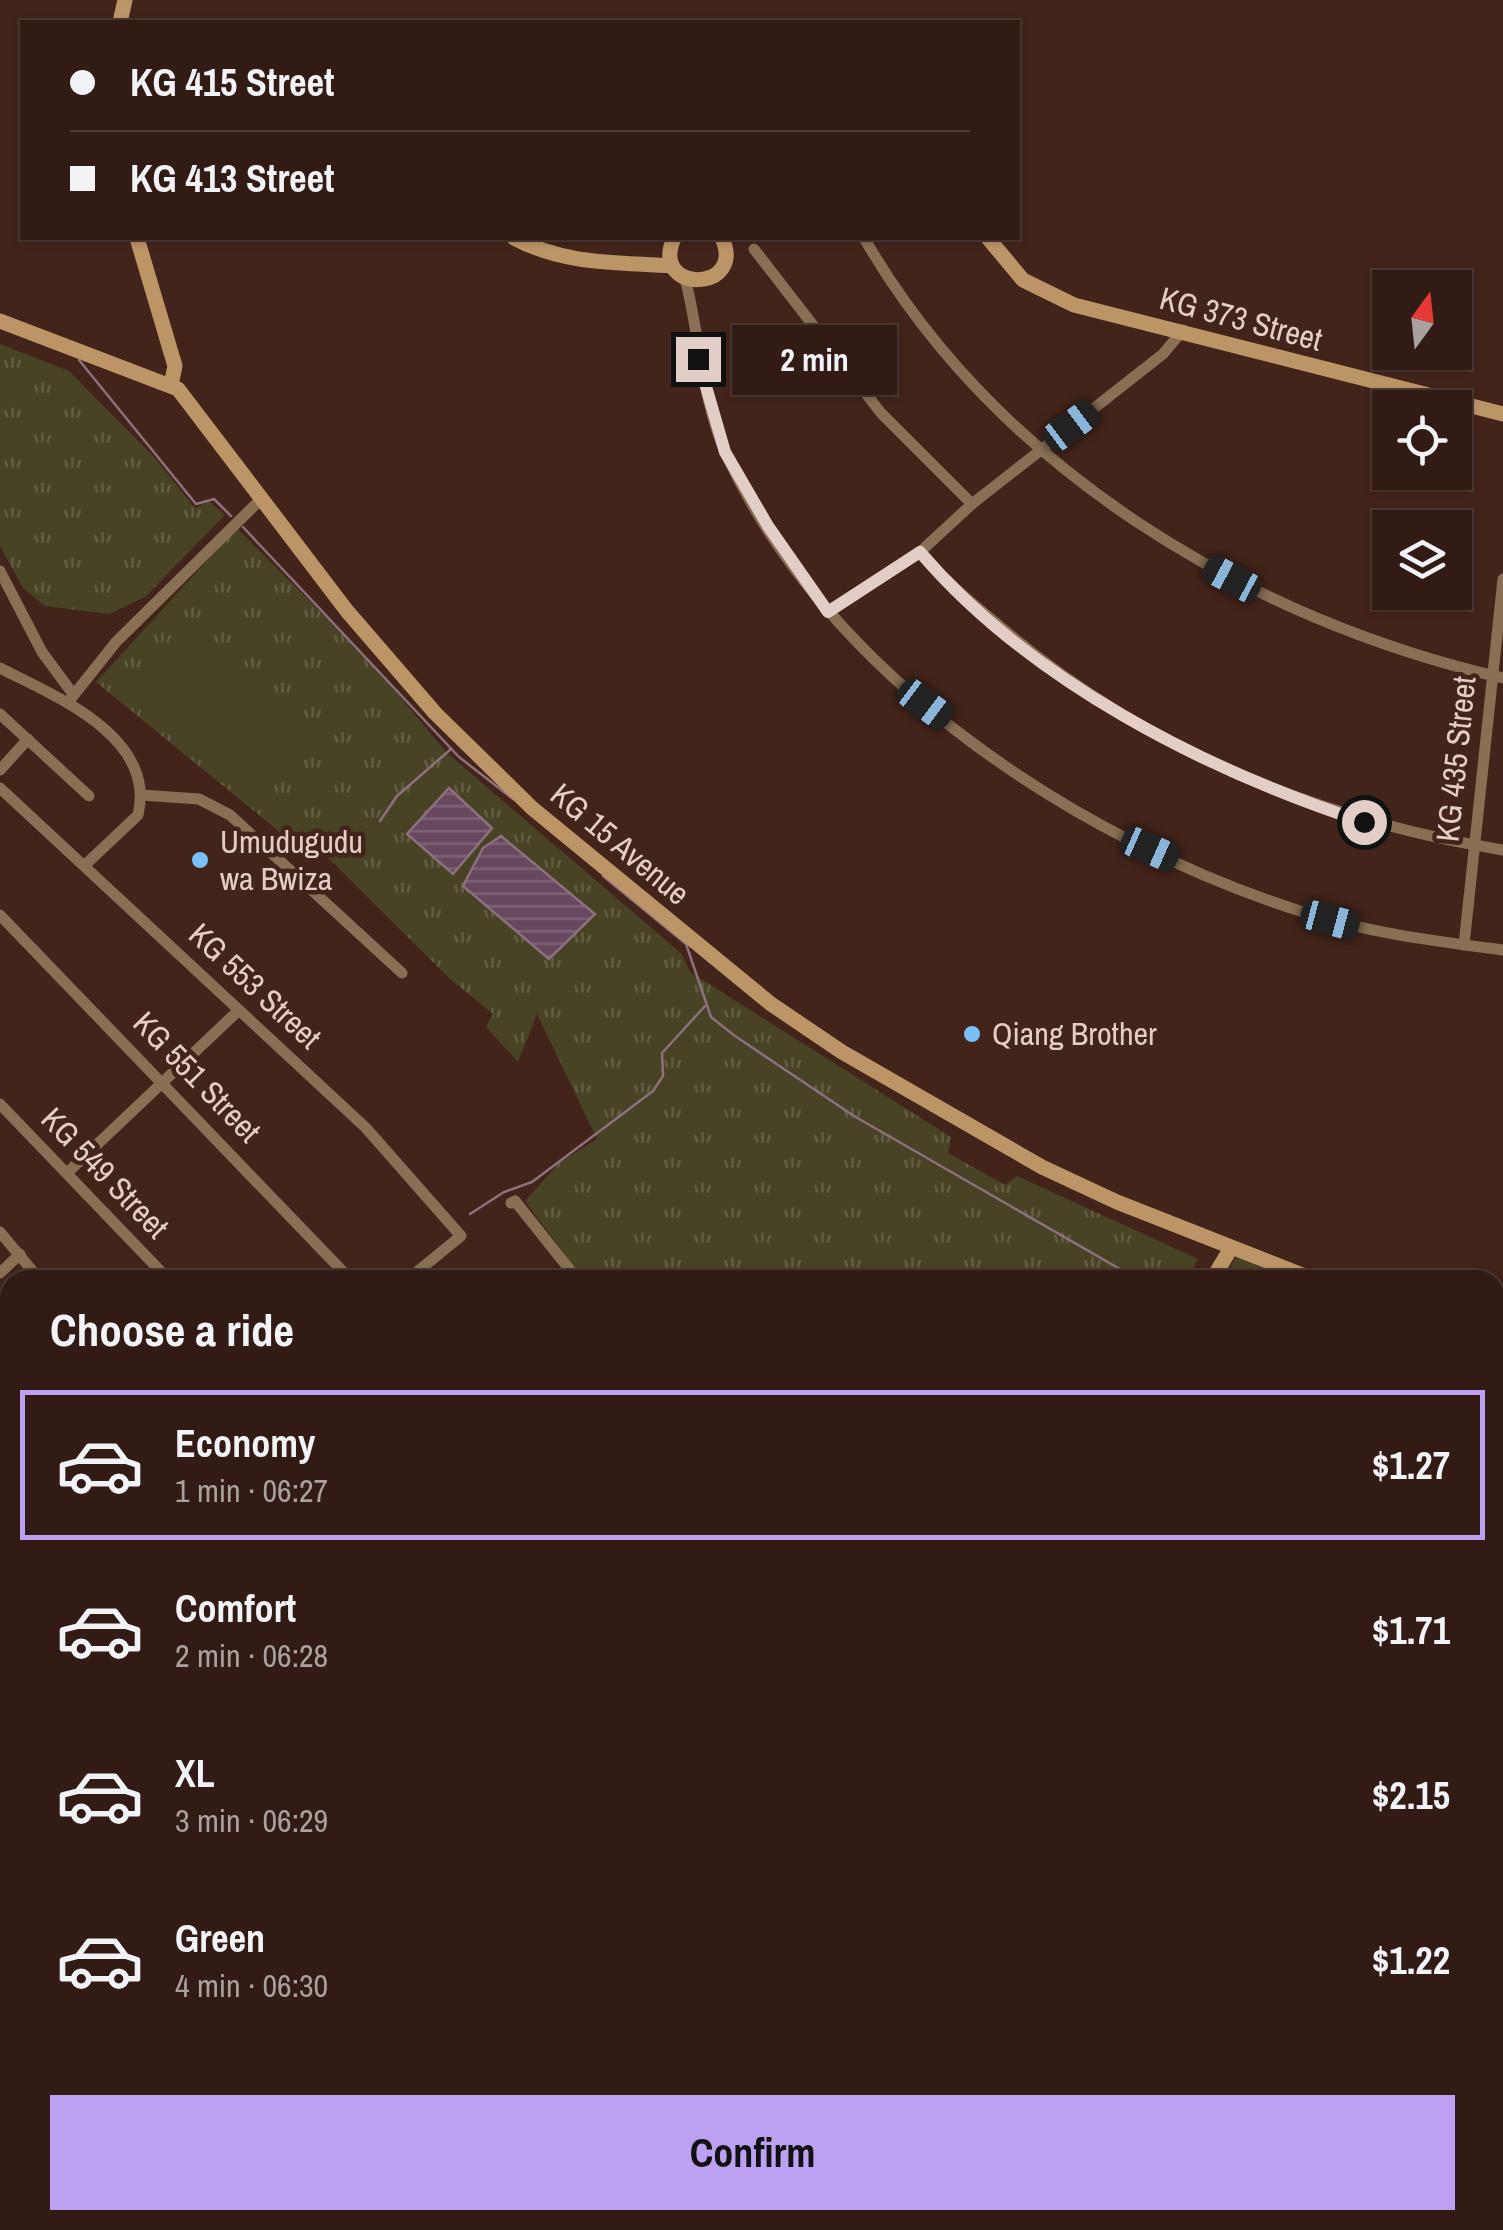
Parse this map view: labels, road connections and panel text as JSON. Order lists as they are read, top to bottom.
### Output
{
  "streets": {
    "main road": ["KG 373 Street", "KG 15 Avenue"],
    "street": [
      "KG 435 Street",
      "KG 553 Street",
      "KG 551 Street",
      "KG 549 Street"
    ]
  },
  "places": ["Umudugudu wa Bwiza", "Qiang Brother"],
  "north": "top",
  "page": {
    "banner": ["KG 415 Street", "KG 413 Street"],
    "bubble": "2 min",
    "heading": "Choose a ride",
    "list": [
      {
        "name": "Economy",
        "note": "1 min · 06:27",
        "value": "$1.27"
      },
      {
        "name": "Comfort",
        "note": "2 min · 06:28",
        "value": "$1.71"
      },
      {
        "name": "XL",
        "note": "3 min · 06:29",
        "value": "$2.15"
      },
      {
        "name": "Green",
        "note": "4 min · 06:30",
        "value": "$1.22"
      }
    ],
    "buttons": "Confirm"
  }
}
